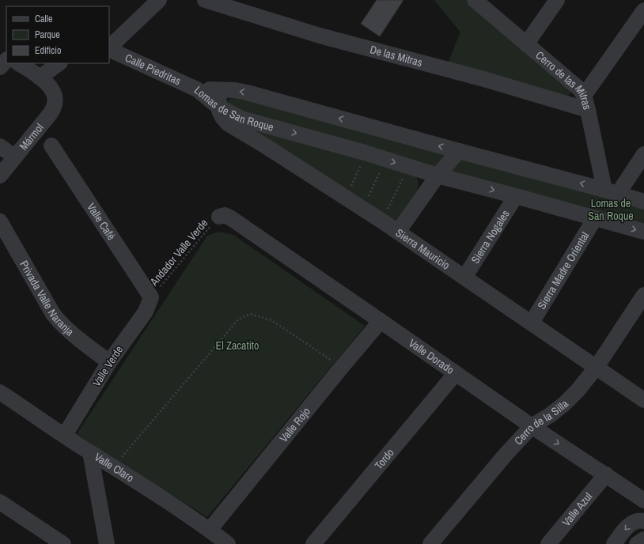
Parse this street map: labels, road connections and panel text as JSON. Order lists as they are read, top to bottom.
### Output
{
  "streets": {
    "street": [
      "De las Mitras",
      "Calle Piedritas",
      "Cerro de las Mitras",
      "Lomas de San Roque",
      "Mármol",
      "Valle Café",
      "Sierra Nogales",
      "Sierra Mauricio",
      "Sierra Madre Oriental",
      "Privada Valle Naranja",
      "Valle Dorado",
      "Valle Verde",
      "Cerro de la Silla",
      "Valle Rojo",
      "Tordo",
      "Valle Claro",
      "Valle Azul"
    ],
    "path": ["Andador Valle Verde"]
  },
  "crossings": [
    ["De las Mitras", "Cerro de las Mitras"],
    ["Calle Piedritas", "Lomas de San Roque"],
    ["Cerro de las Mitras", "Lomas de San Roque"],
    ["Lomas de San Roque", "Sierra Nogales"],
    ["Lomas de San Roque", "Sierra Mauricio"],
    ["Lomas de San Roque", "Sierra Madre Oriental"],
    ["Valle Café", "Andador Valle Verde"],
    ["Valle Café", "Valle Verde"],
    ["Sierra Nogales", "Sierra Mauricio"],
    ["Sierra Mauricio", "Sierra Madre Oriental"],
    ["Sierra Mauricio", "Cerro de la Silla"],
    ["Andador Valle Verde", "Valle Dorado"],
    ["Andador Valle Verde", "Valle Verde"],
    ["Privada Valle Naranja", "Valle Verde"],
    ["Valle Dorado", "Cerro de la Silla"],
    ["Valle Dorado", "Valle Rojo"],
    ["Valle Dorado", "Tordo"],
    ["Valle Dorado", "Valle Azul"],
    ["Valle Verde", "Valle Claro"],
    ["Valle Rojo", "Valle Claro"]
  ],
  "parks": ["Lomas de San Roque", "El Zacatito"],
  "legend": ["Calle", "Parque", "Edificio"]
}
